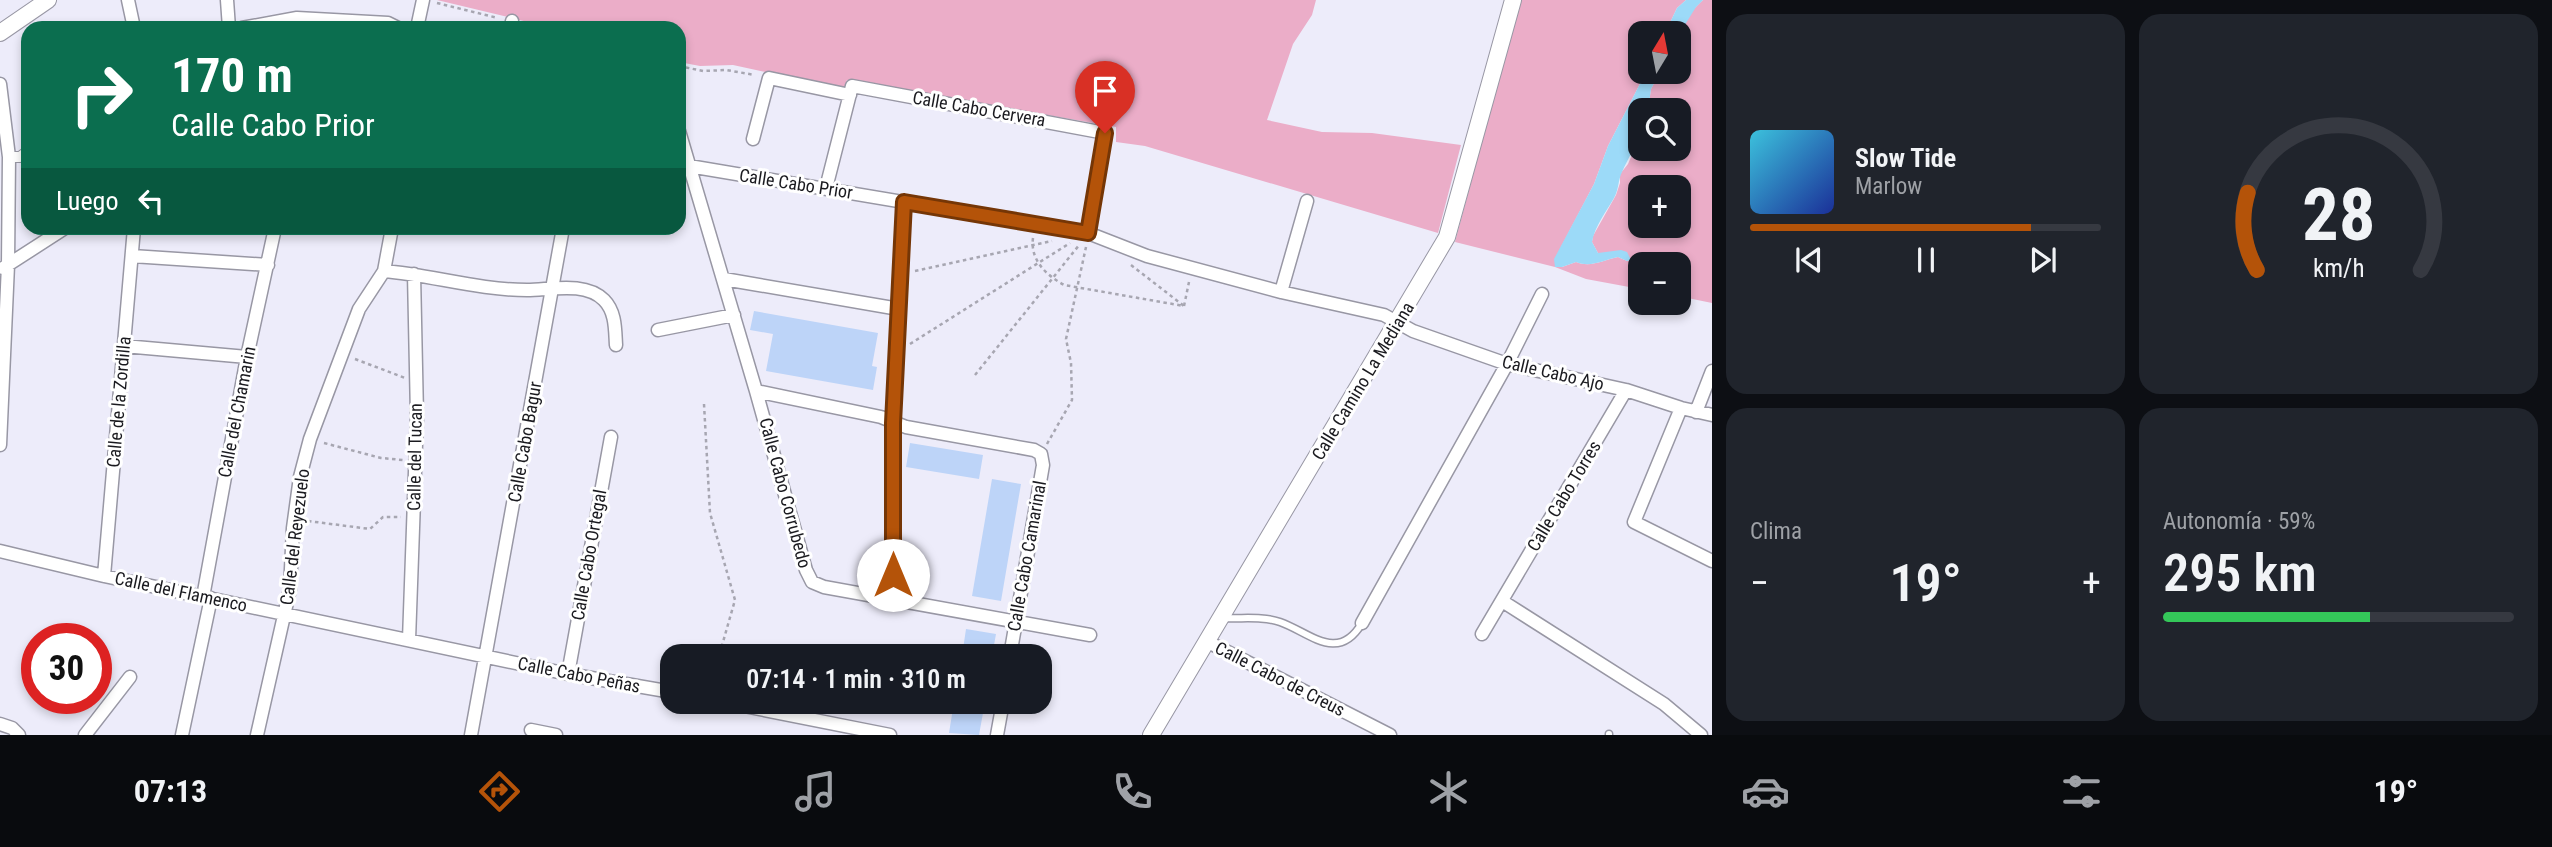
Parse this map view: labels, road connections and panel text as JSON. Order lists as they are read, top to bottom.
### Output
{
  "streets": {
    "street": [
      "Calle Cabo Cervera",
      "Calle Cabo Prior",
      "Calle Cabo Ajo",
      "Calle Camino La Mediana",
      "Calle de la Zordilla",
      "Calle del Chamarin",
      "Calle Cabo Bagur",
      "Calle del Tucan",
      "Calle Cabo Corrubedo",
      "Calle Cabo Torres",
      "Calle del Reyezuelo",
      "Calle Cabo Ortegal",
      "Calle Cabo Camarinal",
      "Calle del Flamenco",
      "Calle Cabo Peñas",
      "Calle Cabo de Creus"
    ]
  },
  "crossings": [
    ["Calle Cabo Cervera", "Calle Cabo Prior"],
    ["Calle Cabo Prior", "Calle Cabo Ajo"],
    ["Calle Cabo Prior", "Calle Camino La Mediana"],
    ["Calle Cabo Prior", "Calle Cabo Corrubedo"],
    ["Calle Cabo Ajo", "Calle Camino La Mediana"],
    ["Calle Cabo Ajo", "Calle Cabo Torres"],
    ["Calle Camino La Mediana", "Calle Cabo de Creus"],
    ["Calle de la Zordilla", "Calle del Flamenco"],
    ["Calle del Chamarin", "Calle del Flamenco"],
    ["Calle Cabo Bagur", "Calle del Flamenco"],
    ["Calle Cabo Bagur", "Calle Cabo Peñas"],
    ["Calle del Tucan", "Calle del Flamenco"],
    ["Calle Cabo Corrubedo", "Calle Cabo Camarinal"],
    ["Calle del Reyezuelo", "Calle del Flamenco"],
    ["Calle Cabo Ortegal", "Calle Cabo Peñas"],
    ["Calle del Flamenco", "Calle Cabo Peñas"]
  ],
  "north": "top",
  "page": {
    "map_buttons": ["+", "−"],
    "turn": ["170 m", "Calle Cabo Prior"],
    "song": ["Slow Tide", "Marlow"],
    "then": "Luego",
    "tile": [
      "Clima",
      ["Autonomía · 59%", "295 km"]
    ],
    "heat": ["−", "19°", "+"],
    "limit": "30",
    "trip": "07:14 · 1 min · 310 m",
    "tabs": ["07:13", "19°"],
    "gauge": ["28", "km/h"]
  }
}
